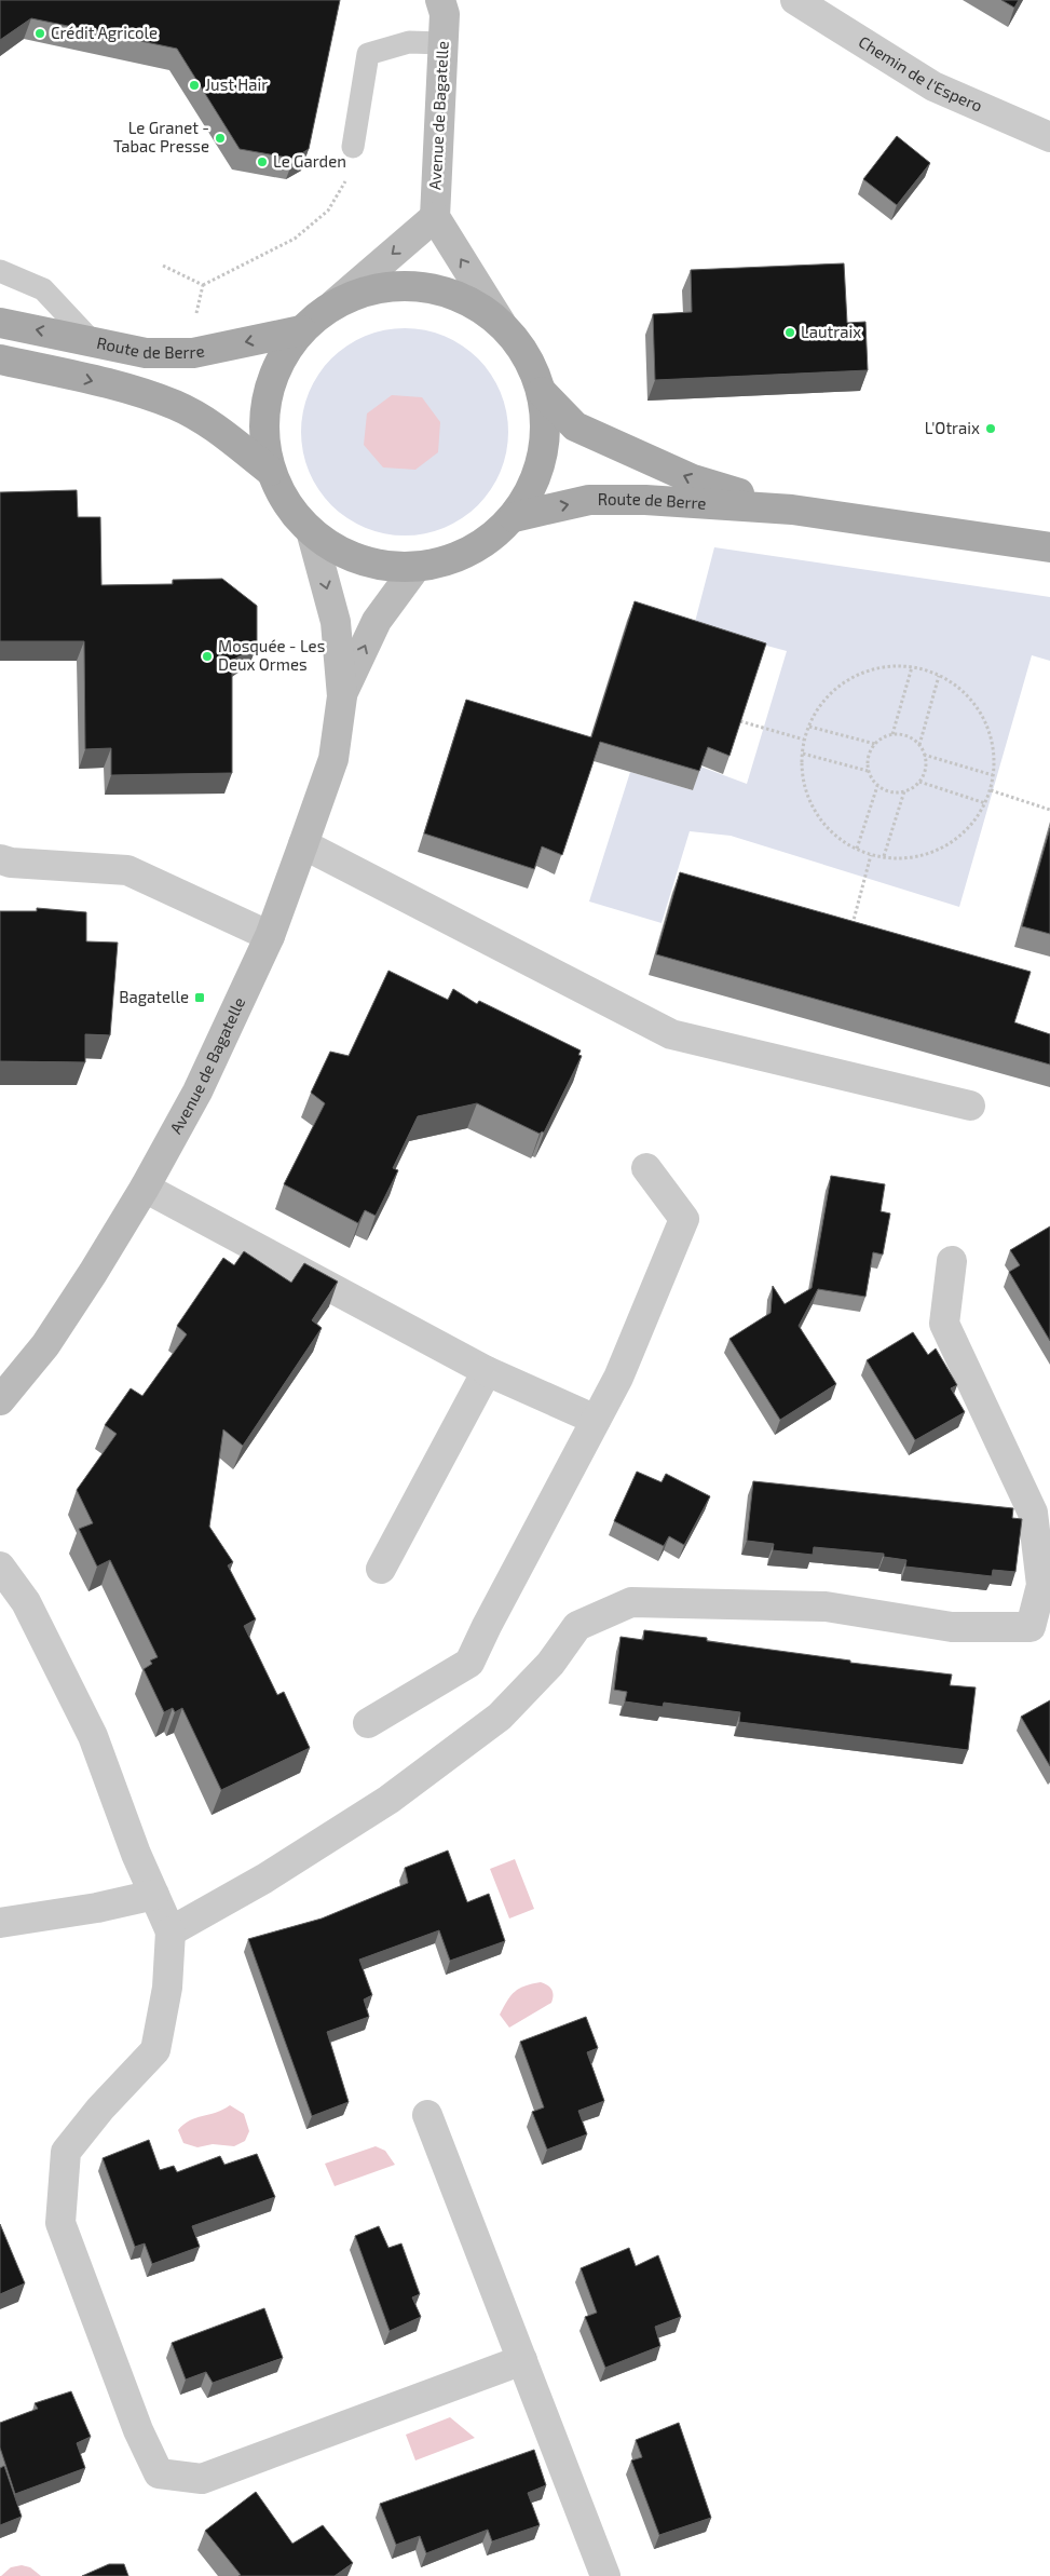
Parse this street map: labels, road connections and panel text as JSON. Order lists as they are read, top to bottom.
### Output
{
  "streets": {
    "main road": ["Route de Berre"],
    "street": ["Chemin de l'Espero", "Avenue de Bagatelle"]
  },
  "places": {
    "other": [
      "Crédit Agricole",
      "Just Hair",
      "Le Granet - Tabac Presse",
      "Le Garden",
      "Lautraix",
      "L'Otraix",
      "Mosquée - Les Deux Ormes"
    ],
    "transit": ["Bagatelle"]
  }
}
